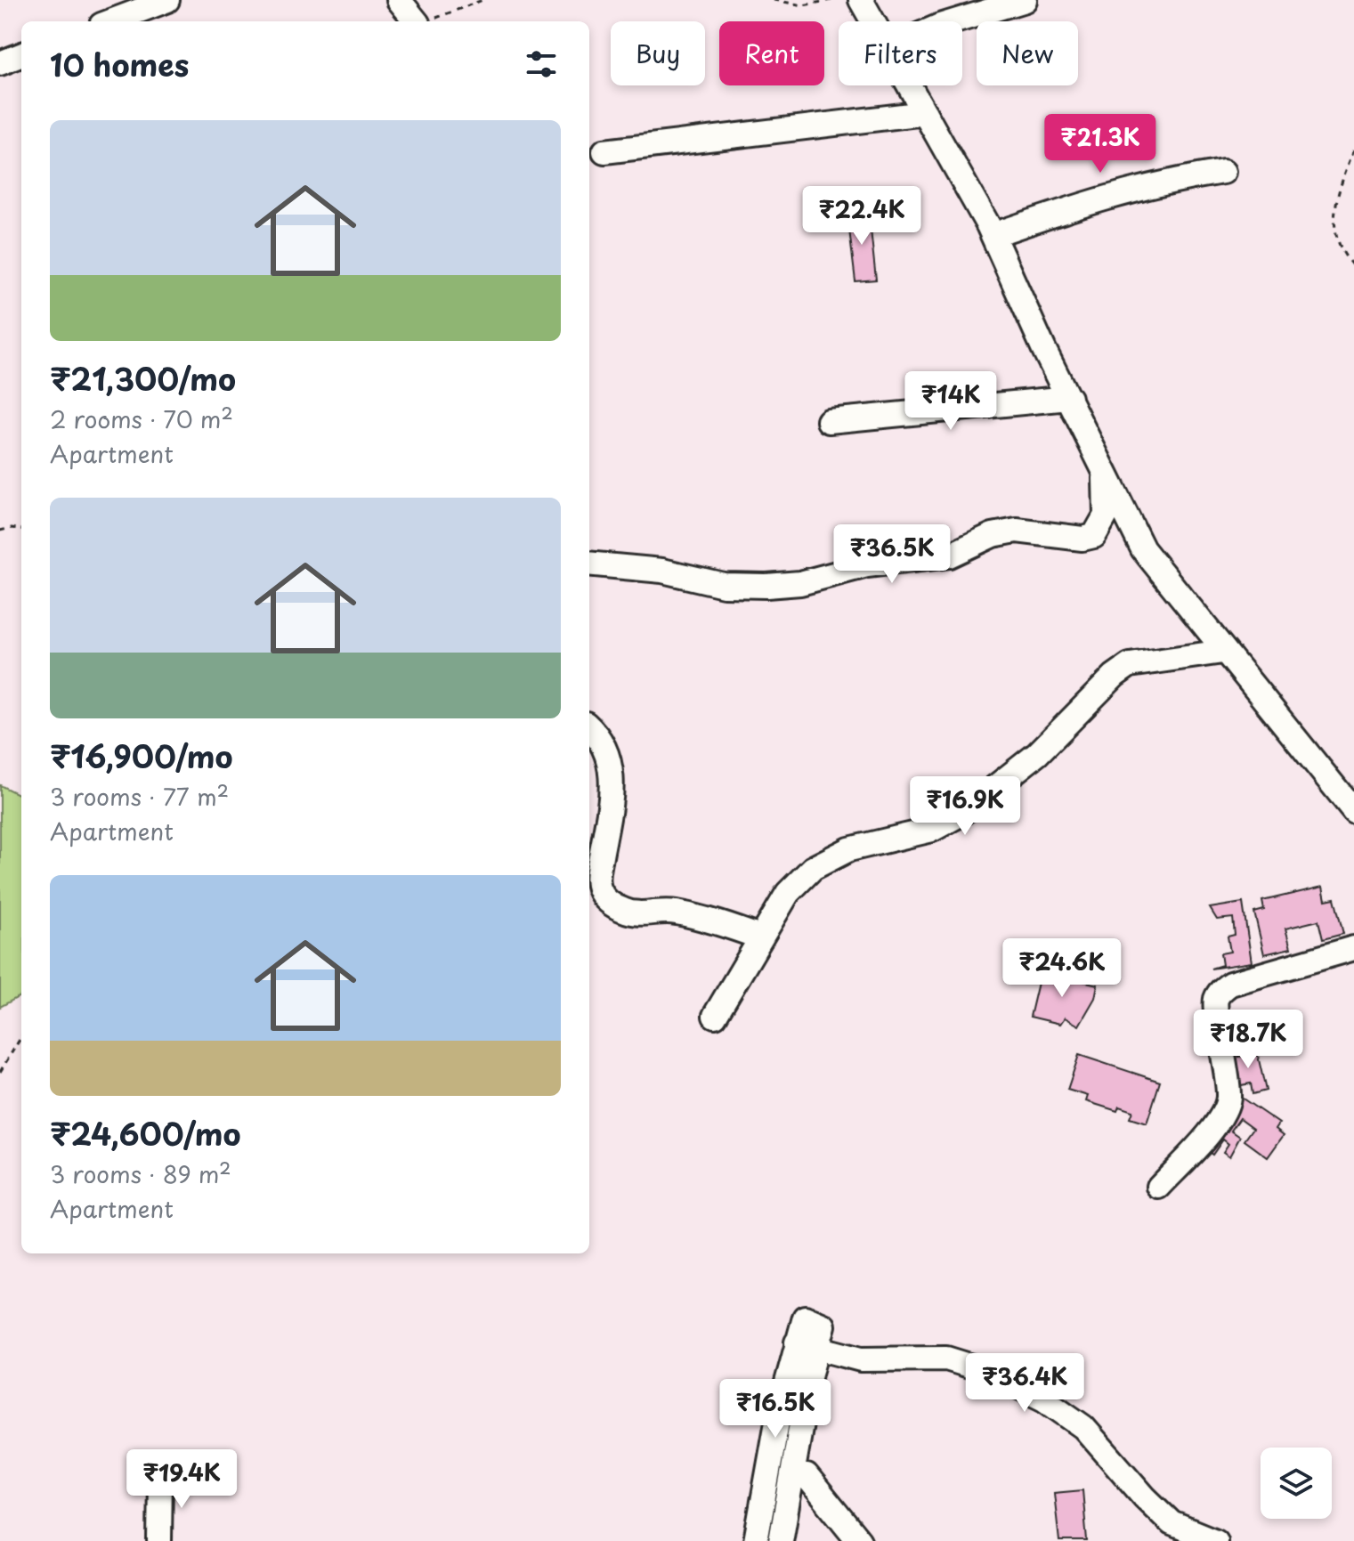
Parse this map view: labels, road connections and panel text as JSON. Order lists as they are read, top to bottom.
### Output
{
  "page": {
    "chip": [
      "Buy",
      "Rent",
      "Filters",
      "New"
    ],
    "heading": "10 homes",
    "list": [
      {
        "name": "₹21,300/mo",
        "note": "2 rooms · 70 m² · Apartment"
      },
      {
        "name": "₹16,900/mo",
        "note": "3 rooms · 77 m² · Apartment"
      },
      {
        "name": "₹24,600/mo",
        "note": "3 rooms · 89 m² · Apartment"
      }
    ],
    "price": [
      "₹21.3K",
      "₹22.4K",
      "₹14K",
      "₹36.5K",
      "₹16.9K",
      "₹24.6K",
      "₹18.7K",
      "₹36.4K",
      "₹16.5K",
      "₹19.4K"
    ]
  }
}
